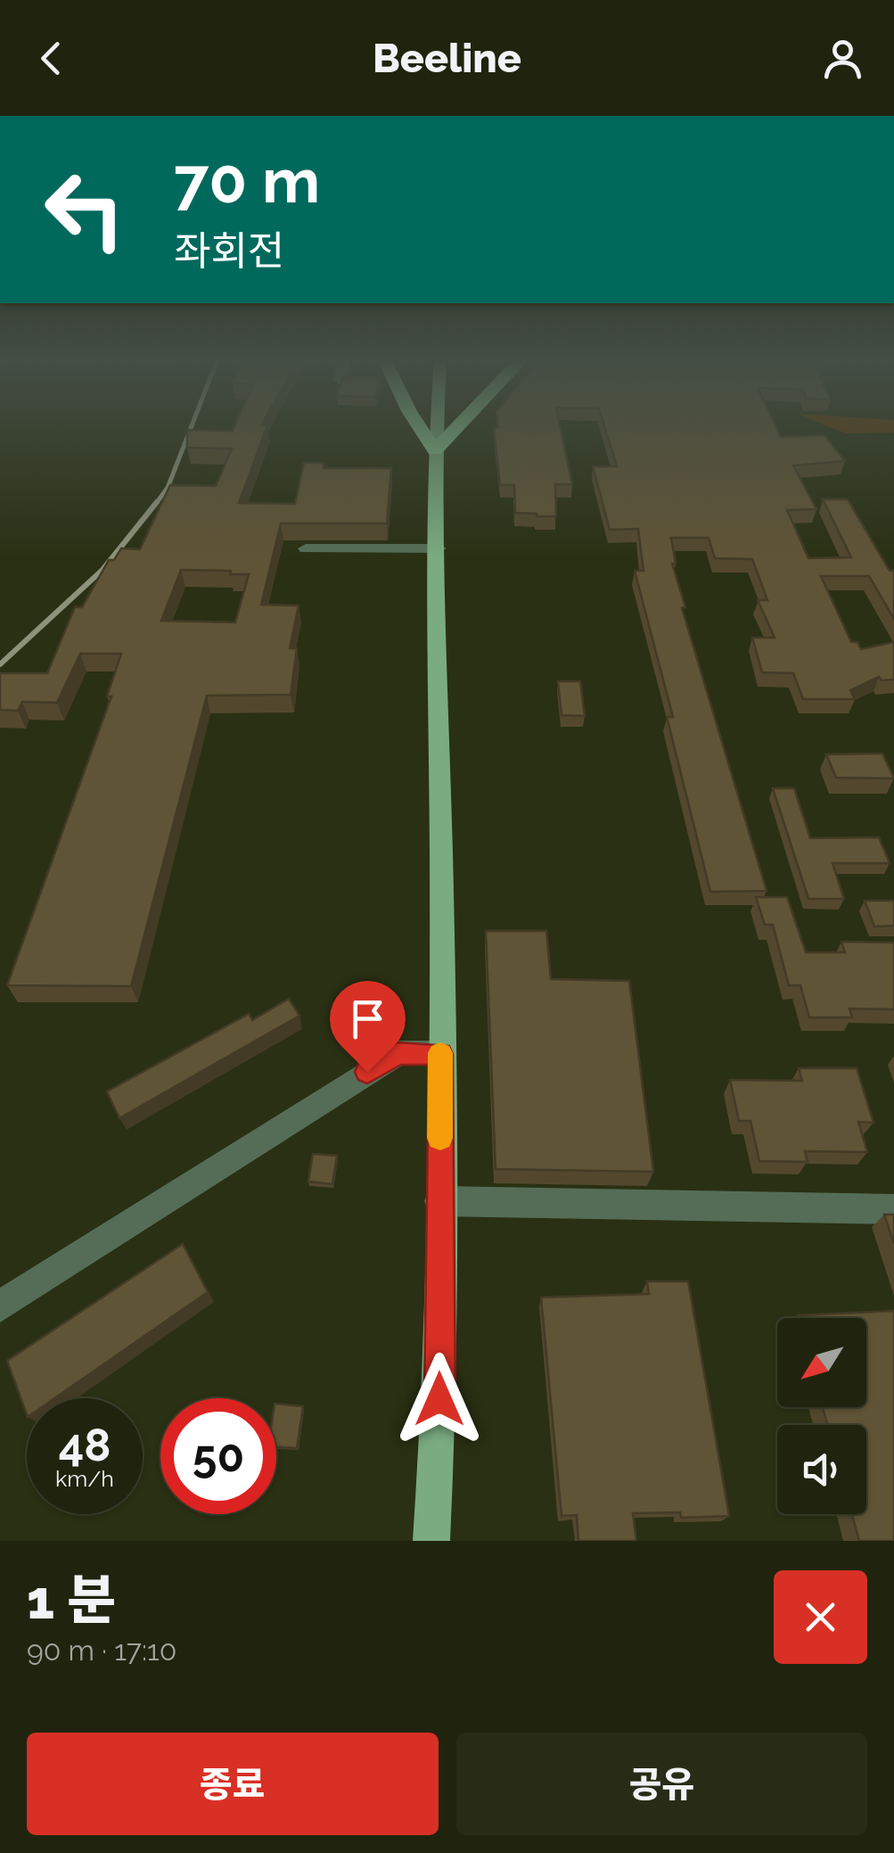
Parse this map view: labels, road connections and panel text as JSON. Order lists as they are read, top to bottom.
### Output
{
  "north": "bottom left",
  "page": {
    "header": "Beeline",
    "turn": ["70 m", "좌회전"],
    "speed": "48 km/h",
    "limit": "50",
    "heading": ["1 분", "90 m · 17:10"],
    "buttons": ["종료", "공유"]
  }
}
